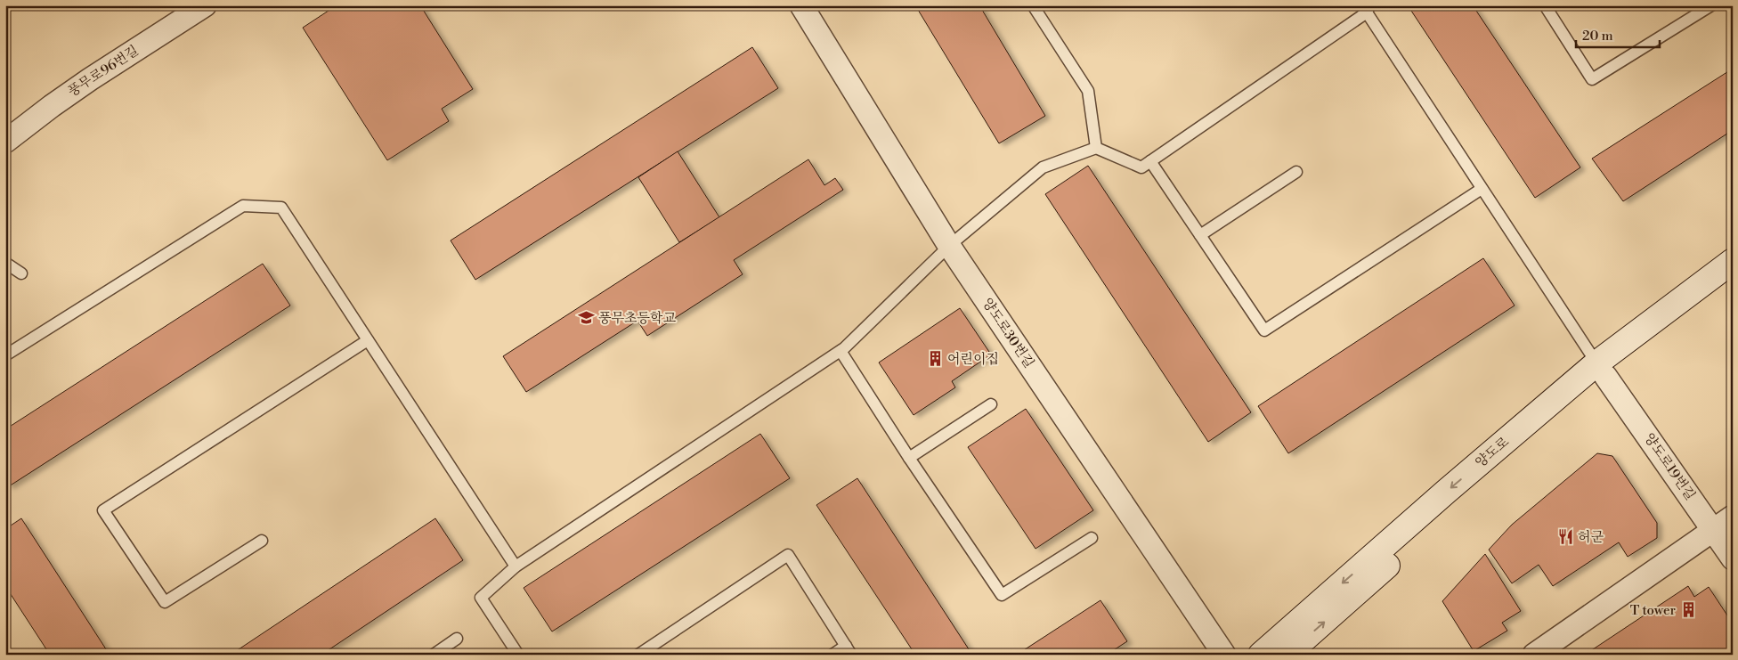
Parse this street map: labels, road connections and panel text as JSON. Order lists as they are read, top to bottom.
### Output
{
  "streets": {
    "street": [
      "풍무로96번길",
      "양도로30번길",
      "양도로",
      "양도로19번길"
    ]
  },
  "crossings": [
    ["양도로", "양도로19번길"]
  ],
  "places": {
    "school or university": ["풍무초등학교"],
    "building": ["어린이집", "T tower"],
    "restaurant": ["허군"]
  },
  "scale_bar": "20 m"
}
